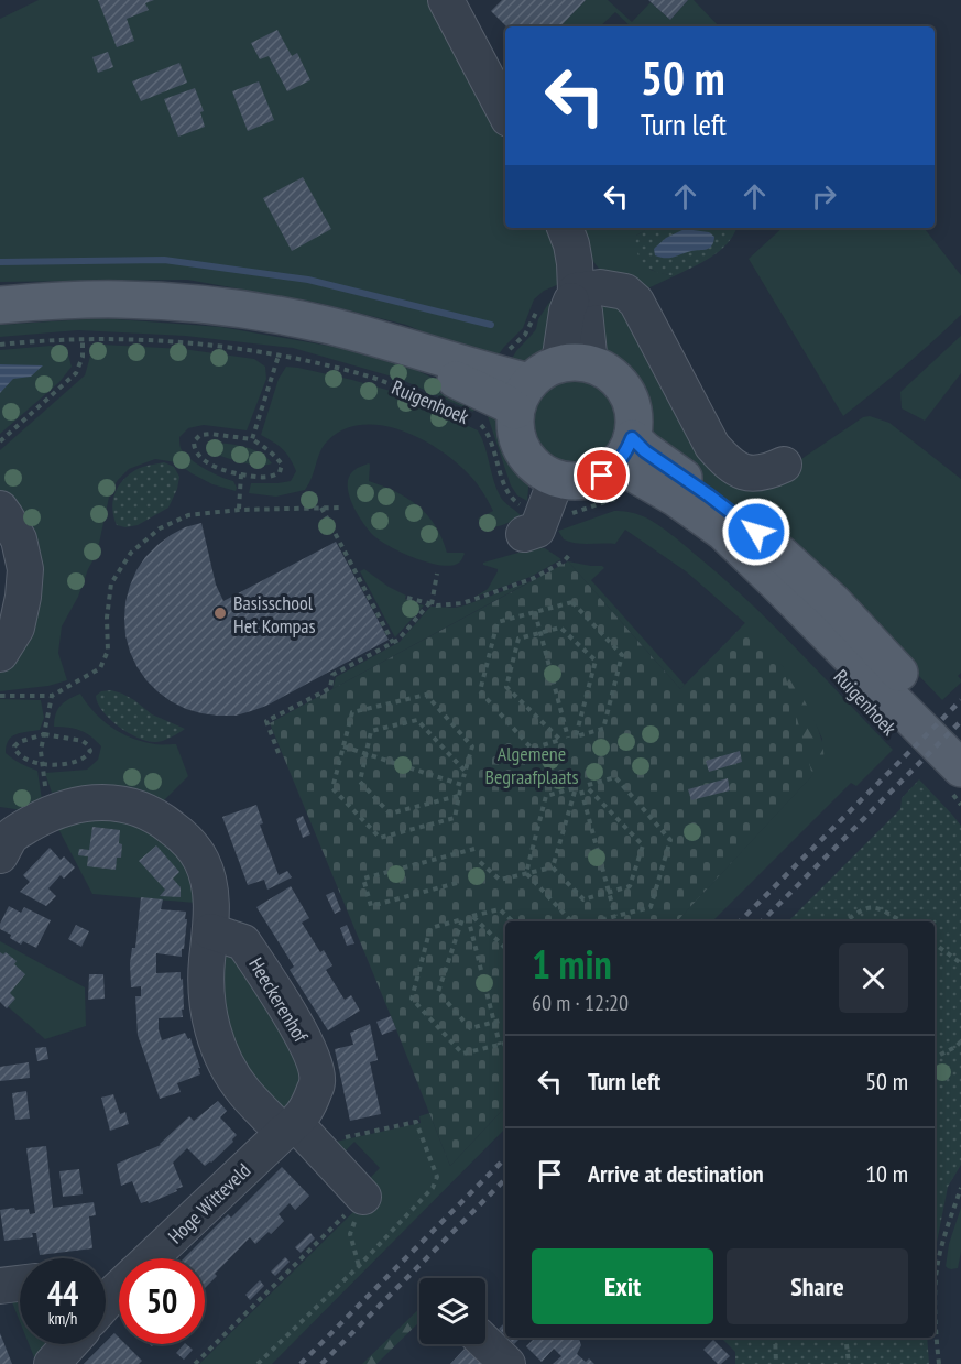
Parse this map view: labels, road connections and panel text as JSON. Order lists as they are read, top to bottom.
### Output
{
  "streets": {
    "main road": ["Ruigenhoek"],
    "street": ["Heeckerenhof", "Hoge Witteveld"]
  },
  "crossings": [
    ["Heeckerenhof", "Hoge Witteveld"]
  ],
  "parks": ["Algemene Begraafplaats"],
  "places": ["Basisschool Het Kompas"],
  "page": {
    "turn": ["50 m", "Turn left"],
    "heading": ["1 min", "60 m · 12:20"],
    "list": [
      {
        "name": "Turn left",
        "value": "50 m"
      },
      {
        "name": "Arrive at destination",
        "value": "10 m"
      }
    ],
    "buttons": ["Exit", "Share"],
    "speed": "44 km/h",
    "limit": "50"
  }
}
